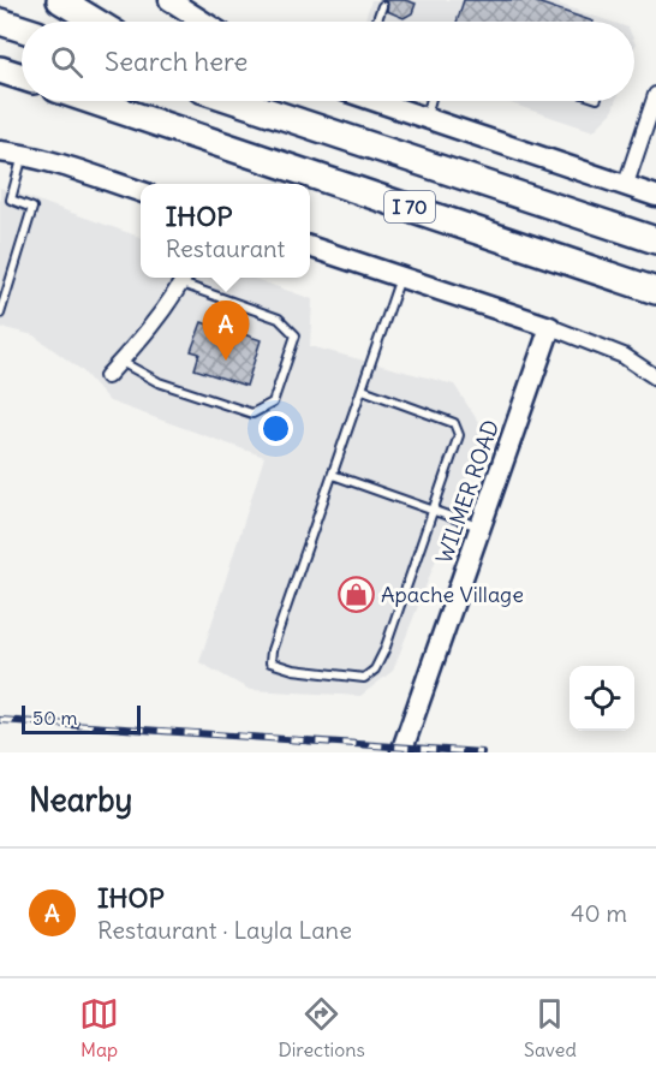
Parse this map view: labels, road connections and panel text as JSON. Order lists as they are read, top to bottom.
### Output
{
  "streets": {
    "highway": ["I 70"],
    "street": ["WILMER ROAD"]
  },
  "places": {
    "shop": ["Apache Village"]
  },
  "scale_bar": "50 m",
  "page": {
    "search": "Search here",
    "popup": ["IHOP", "Restaurant"],
    "pins": "A",
    "scale": "50 m",
    "heading": "Nearby",
    "list": [
      {
        "mark": "A",
        "name": "IHOP",
        "note": "Restaurant · Layla Lane",
        "value": "40 m"
      }
    ],
    "nav": ["Map", "Directions", "Saved"]
  }
}
